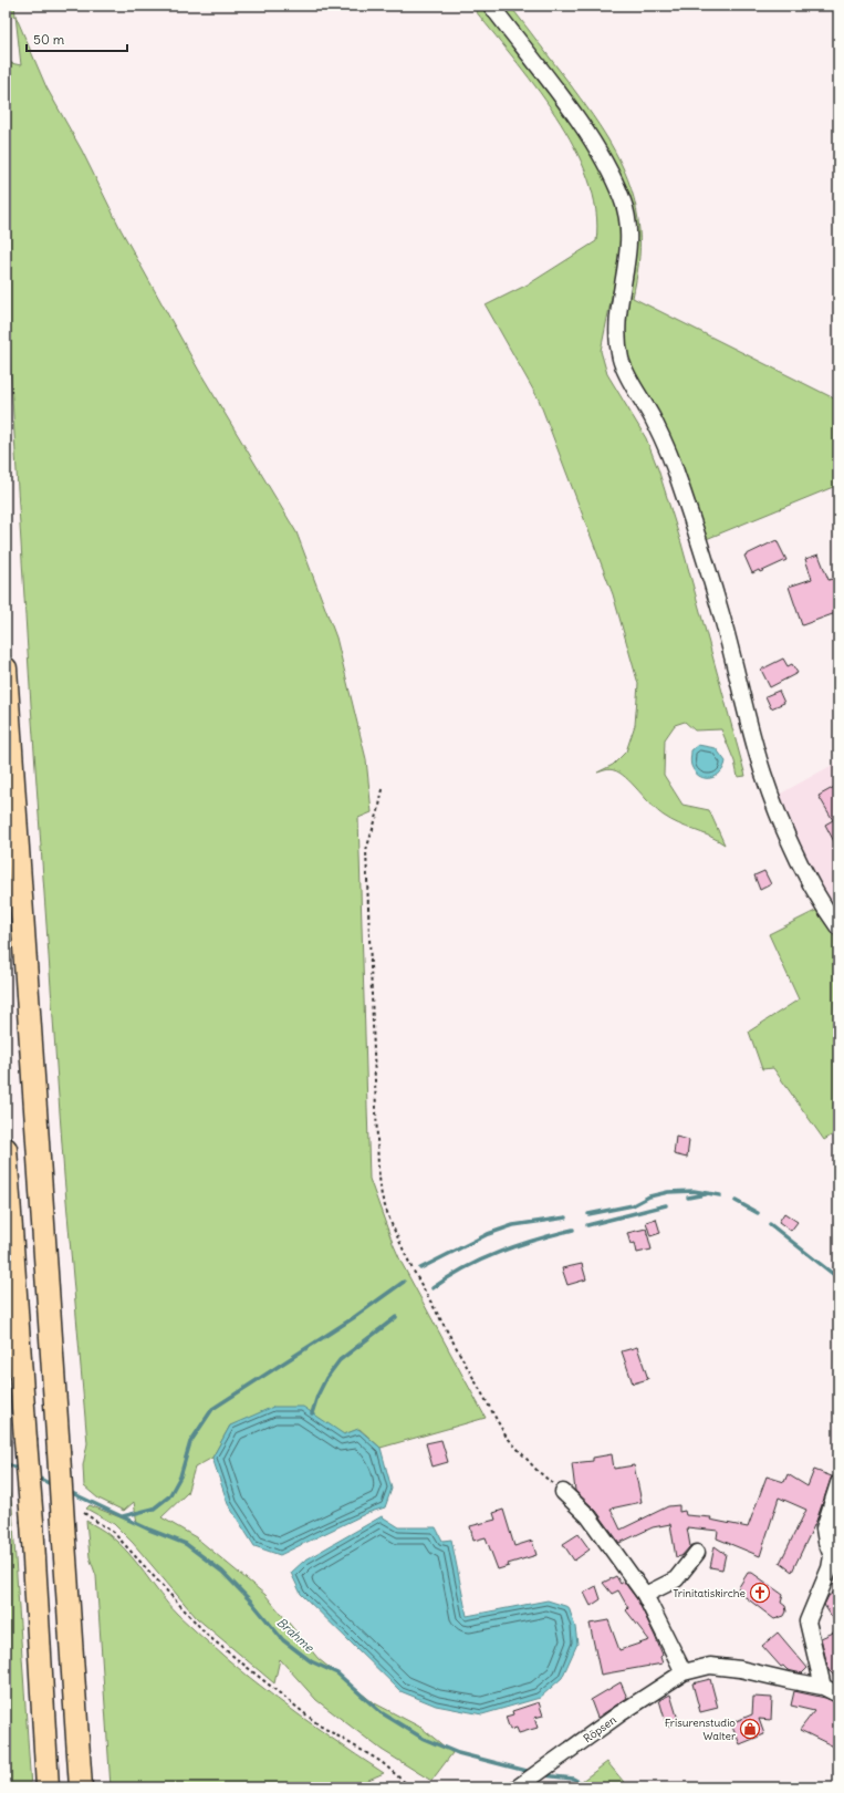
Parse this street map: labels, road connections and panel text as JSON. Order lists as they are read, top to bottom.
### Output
{
  "streets": {
    "street": ["Röpsen"]
  },
  "water": ["Brahme"],
  "places": {
    "church": ["Trinitatiskirche"],
    "shop": ["Frisurenstudio Walter"]
  },
  "scale_bar": "50 m"
}
